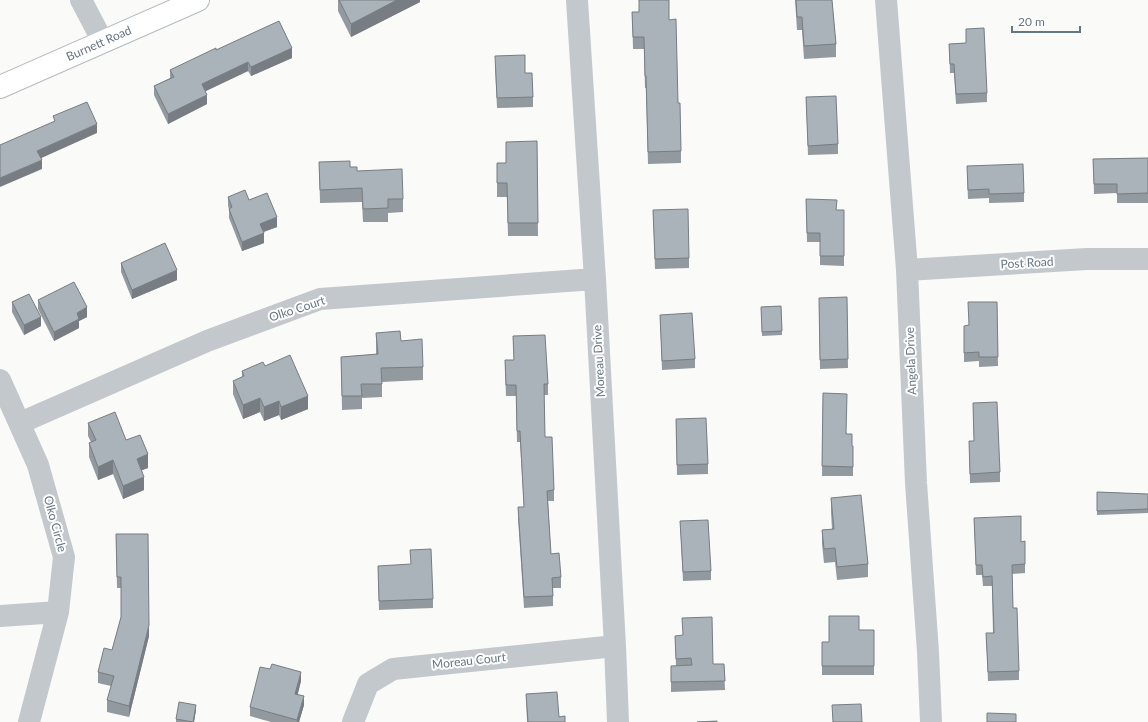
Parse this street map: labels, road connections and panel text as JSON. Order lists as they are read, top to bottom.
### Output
{
  "streets": {
    "main road": ["Burnett Road"],
    "street": [
      "Post Road",
      "Olko Court",
      "Moreau Drive",
      "Angela Drive",
      "Olko Circle",
      "Moreau Court"
    ]
  },
  "crossings": [
    ["Post Road", "Angela Drive"],
    ["Olko Court", "Moreau Drive"],
    ["Olko Court", "Olko Circle"],
    ["Moreau Drive", "Moreau Court"]
  ],
  "scale_bar": "20 m"
}
